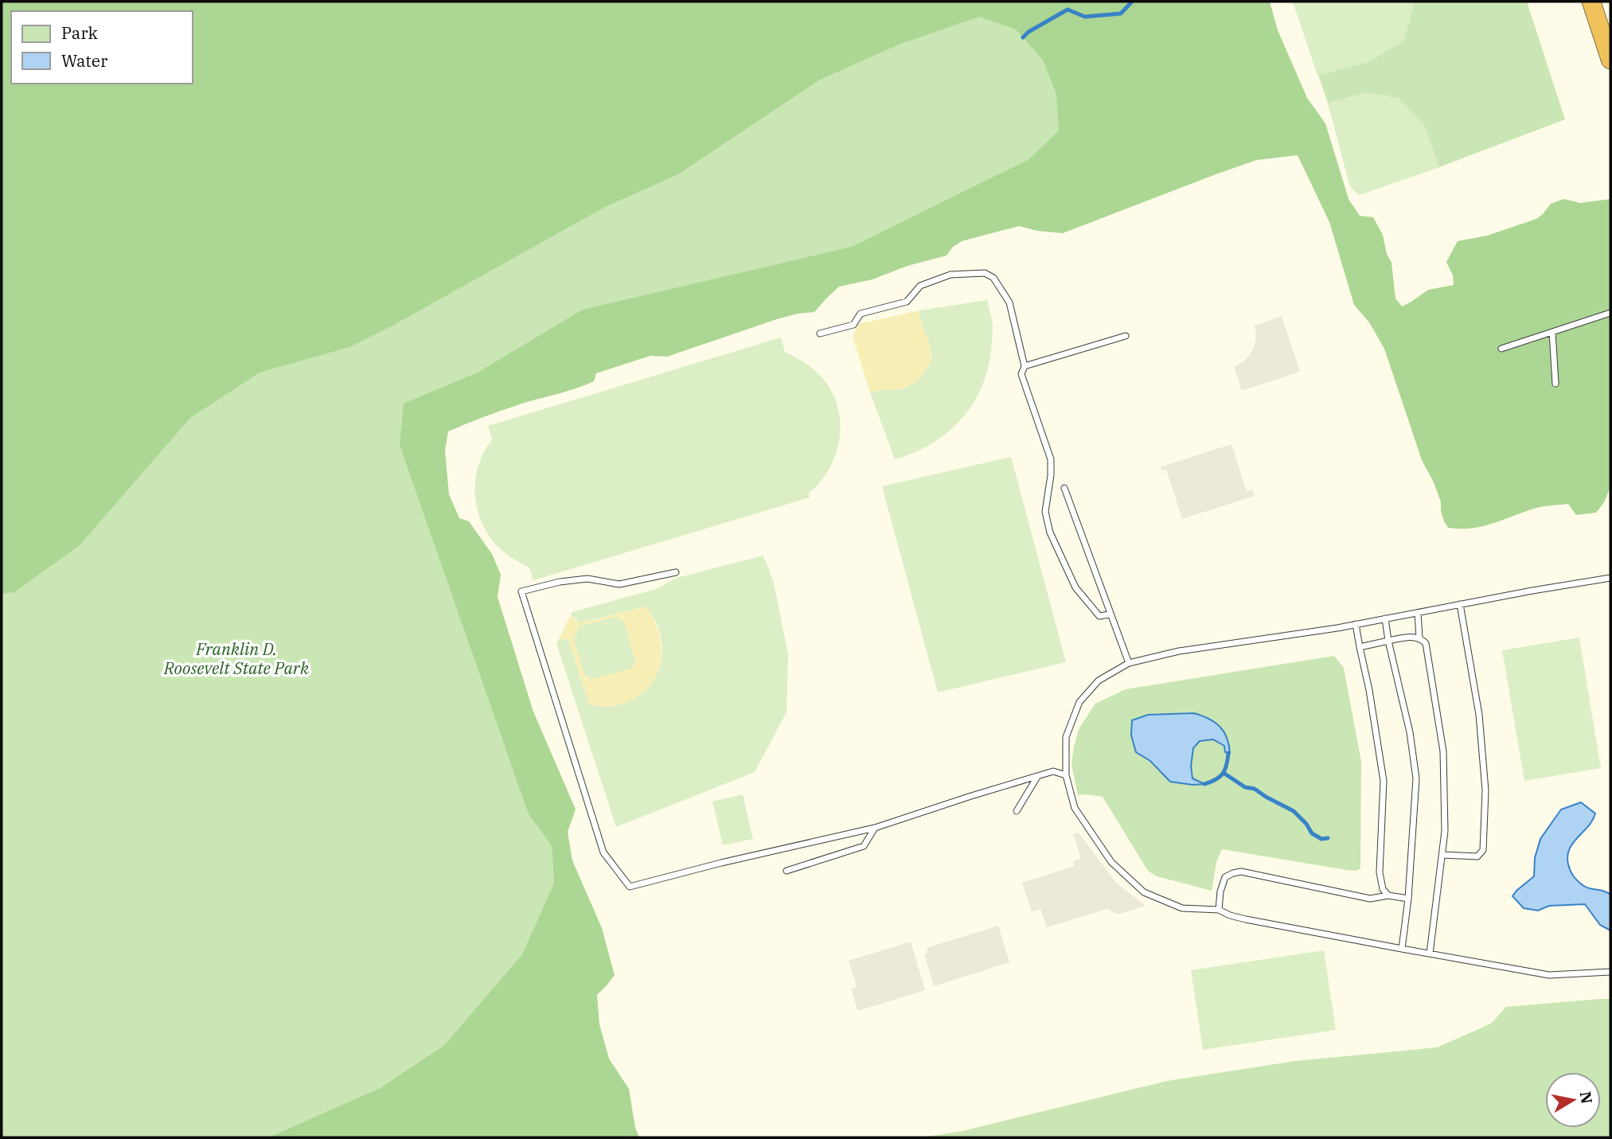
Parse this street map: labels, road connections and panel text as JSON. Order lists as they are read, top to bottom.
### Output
{
  "parks": ["Franklin D. Roosevelt State Park"],
  "legend": ["Park", "Water"],
  "north": "right"
}
